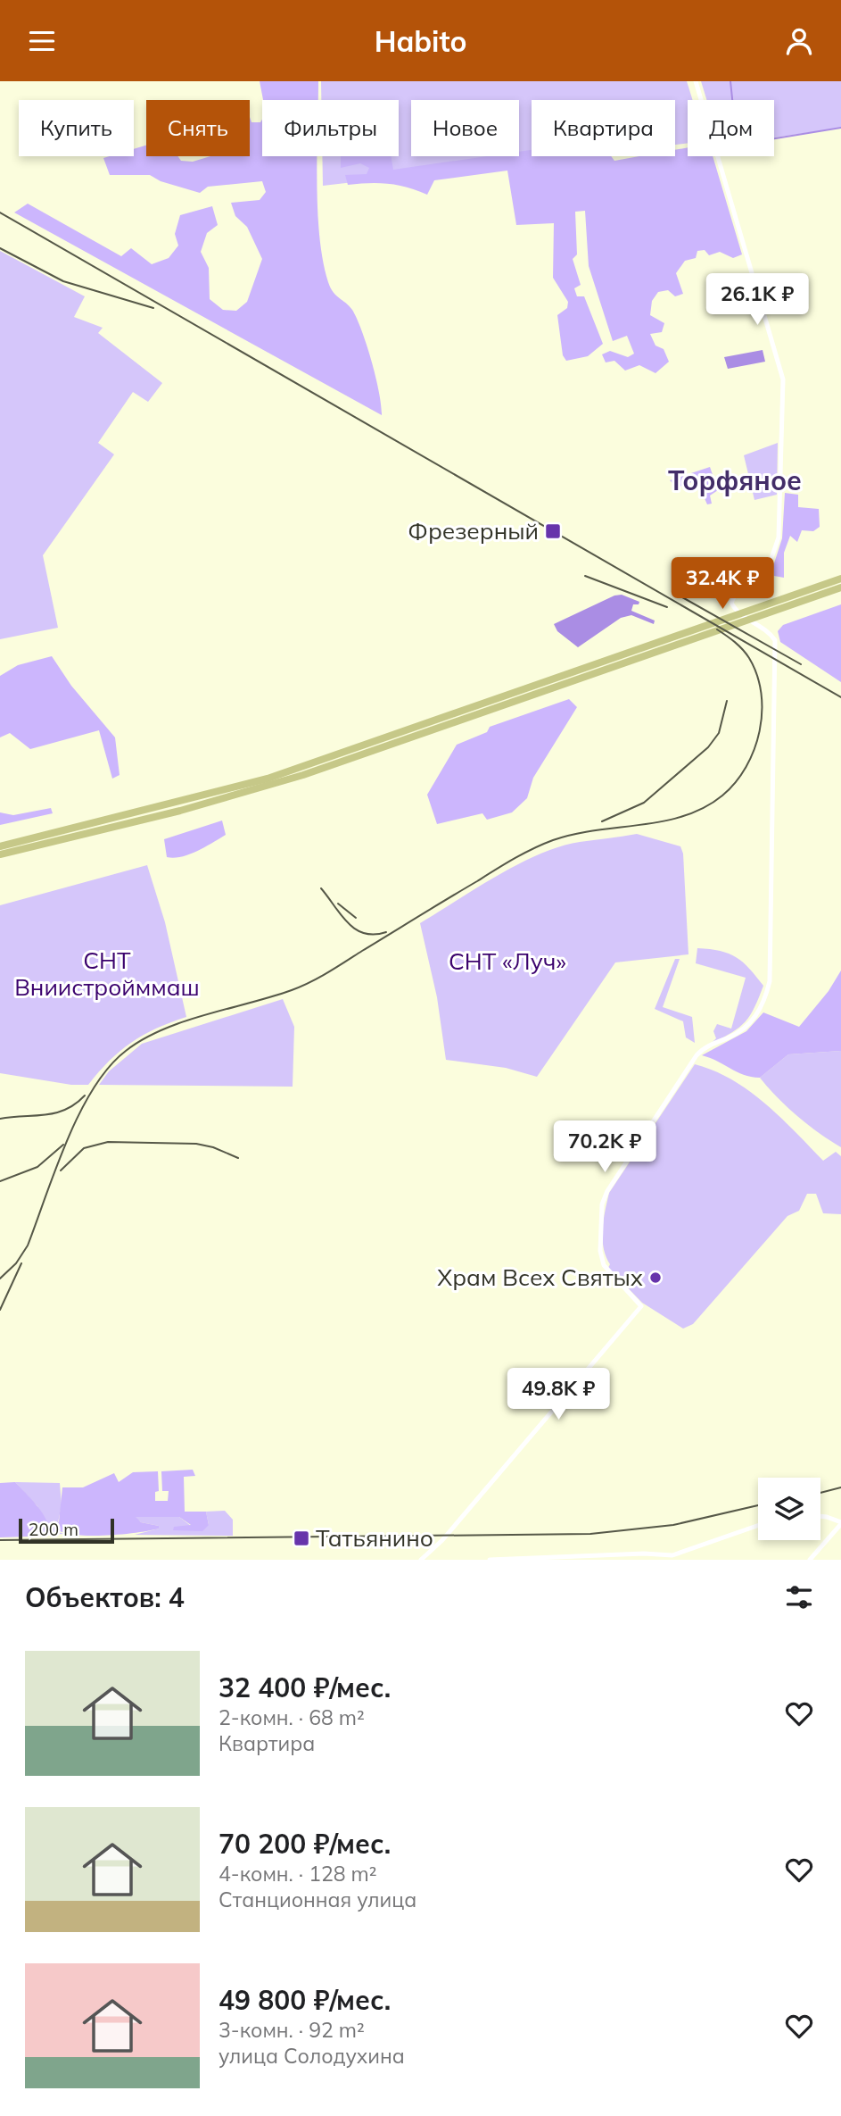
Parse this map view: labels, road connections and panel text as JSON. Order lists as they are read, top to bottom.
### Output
{
  "districts": ["Торфяное"],
  "parks": ["СНТ Вниистройммаш", "СНТ «Луч»"],
  "places": {
    "transit": ["Фрезерный", "Татьянино"],
    "other": ["Храм Всех Святых"]
  },
  "scale_bar": "200 m",
  "page": {
    "header": "Habito",
    "chip": [
      "Купить",
      "Снять",
      "Фильтры",
      "Новое",
      "Квартира",
      "Дом"
    ],
    "price": [
      "26.1K ₽",
      "32.4K ₽",
      "70.2K ₽",
      "49.8K ₽"
    ],
    "scale": "200 m",
    "heading": "Объектов: 4",
    "list": [
      {
        "name": "32 400 ₽/мес.",
        "note": "2-комн. · 68 m² · Квартира"
      },
      {
        "name": "70 200 ₽/мес.",
        "note": "4-комн. · 128 m² · Станционная улица"
      },
      {
        "name": "49 800 ₽/мес.",
        "note": "3-комн. · 92 m² · улица Солодухина"
      }
    ]
  }
}
